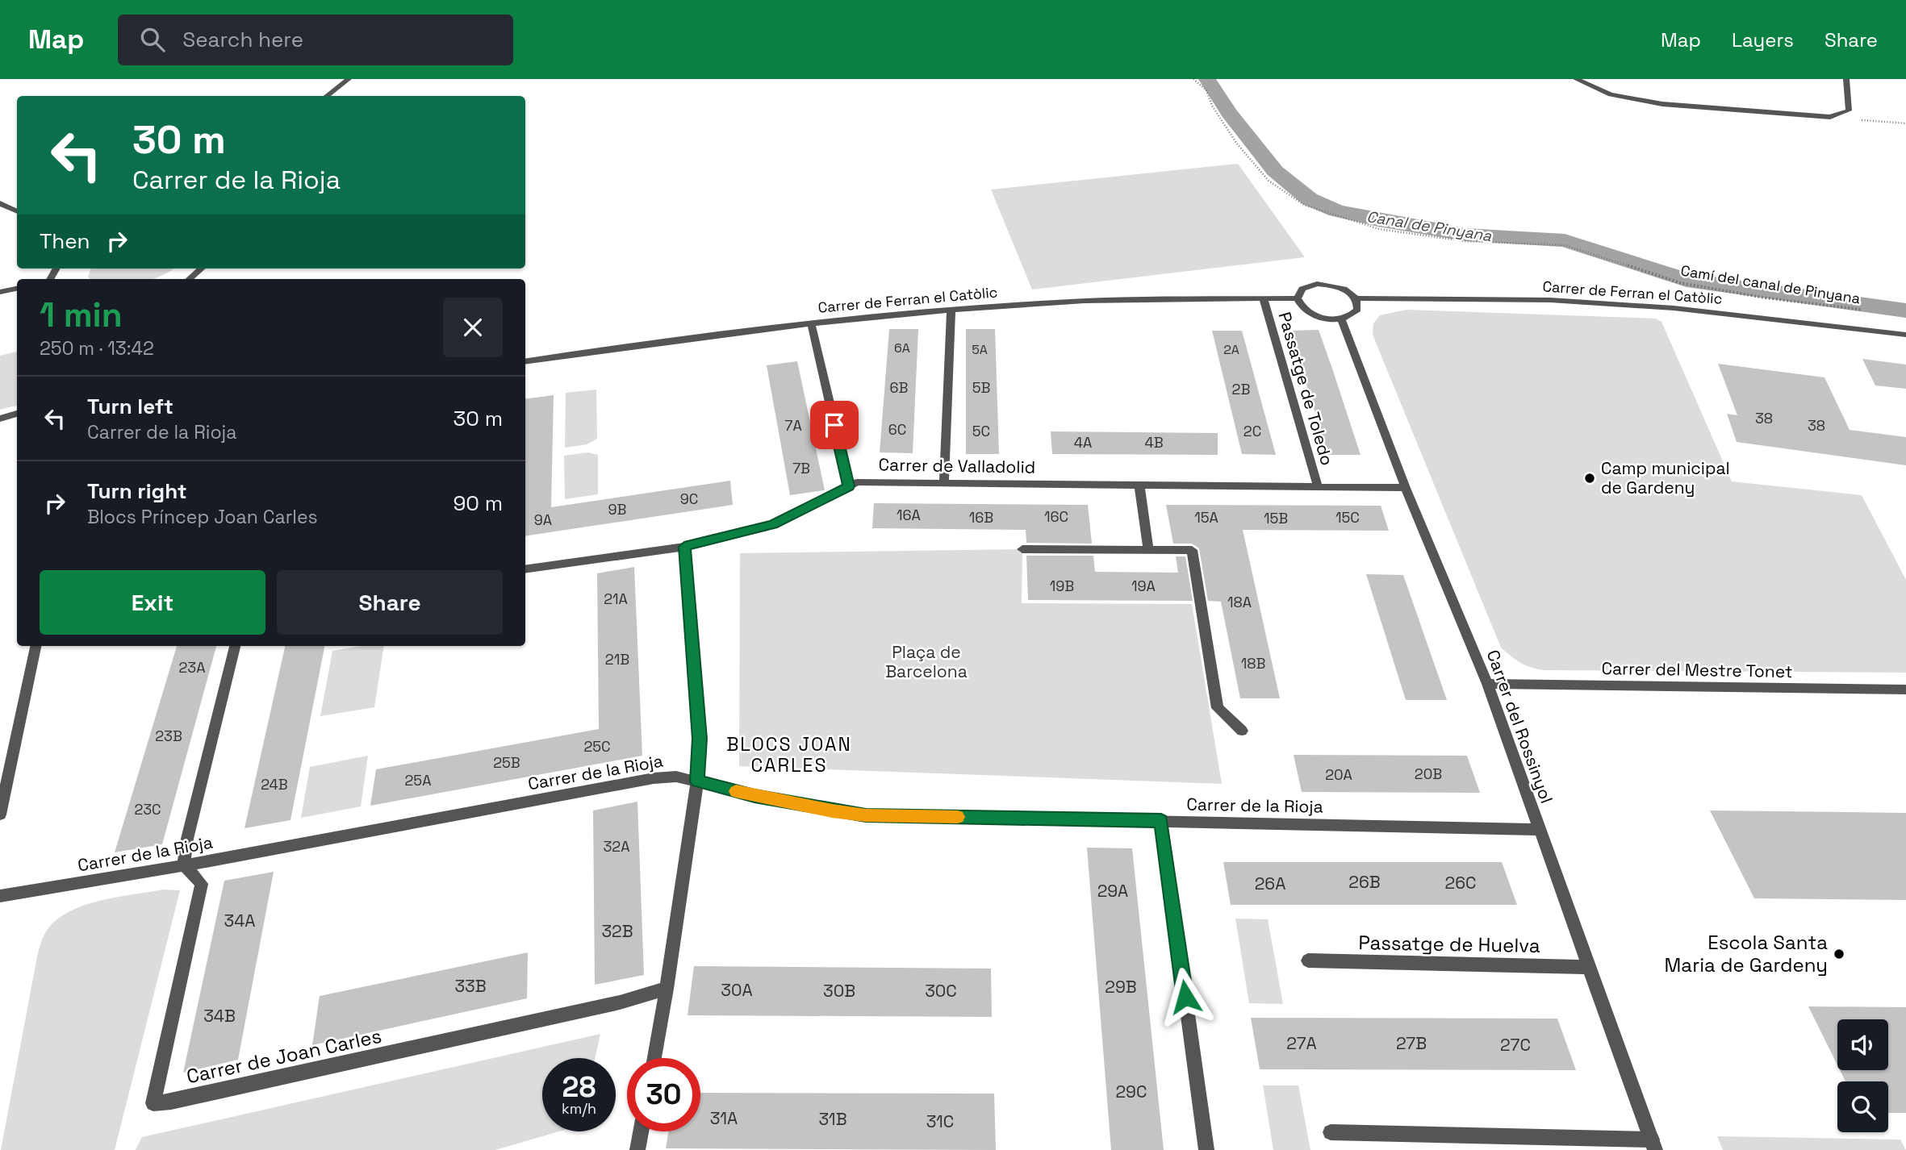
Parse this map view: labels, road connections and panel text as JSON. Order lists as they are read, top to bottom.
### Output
{
  "streets": {
    "street": [
      "Carrer de Ferran el Catòlic",
      "Passatge de Toledo",
      "Carrer de Valladolid",
      "Carrer del Mestre Tonet",
      "Carrer del Rossinyol",
      "Carrer de la Rioja",
      "Passatge de Huelva",
      "Carrer de Joan Carles"
    ],
    "path": ["Camí del canal de Pinyana"]
  },
  "crossings": [
    ["Carrer de Ferran el Catòlic", "Passatge de Toledo"],
    ["Passatge de Toledo", "Carrer de Valladolid"],
    ["Carrer de Valladolid", "Carrer del Rossinyol"],
    ["Carrer del Mestre Tonet", "Carrer del Rossinyol"],
    ["Carrer del Rossinyol", "Carrer de la Rioja"],
    ["Carrer del Rossinyol", "Passatge de Huelva"],
    ["Carrer de la Rioja", "Carrer de Joan Carles"]
  ],
  "districts": ["BLOCS JOAN CARLES"],
  "water": ["Canal de Pinyana"],
  "parks": ["Plaça de Barcelona"],
  "places": ["Camp municipal de Gardeny", "Escola Santa Maria de Gardeny"],
  "house_numbers": [
    "6A",
    "5A",
    "2A",
    "6B",
    "5B",
    "2B",
    "38",
    "7A",
    "38",
    "6C",
    "5C",
    "2C",
    "4A",
    "4B",
    "7B",
    "9C",
    "9B",
    "16A",
    "16C",
    "16B",
    "15A",
    "15C",
    "15B",
    "9A",
    "19B",
    "19A",
    "21A",
    "18A",
    "21B",
    "18B",
    "23A",
    "23B",
    "25C",
    "25B",
    "20B",
    "20A",
    "25A",
    "24B",
    "23C",
    "32A",
    "26B",
    "26C",
    "26A",
    "29A",
    "34A",
    "32B",
    "33B",
    "29B",
    "30A",
    "30B",
    "30C",
    "34B",
    "27A",
    "27B",
    "27C",
    "29C",
    "31A",
    "31B",
    "31C"
  ],
  "page": {
    "header": "Map",
    "search": "Search here",
    "nav": ["Map", "Layers", "Share"],
    "turn": ["30 m", "Carrer de la Rioja"],
    "then": "Then",
    "heading": ["1 min", "250 m · 13:42"],
    "list": [
      {
        "name": "Turn left",
        "note": "Carrer de la Rioja",
        "value": "30 m"
      },
      {
        "name": "Turn right",
        "note": "Blocs Príncep Joan Carles",
        "value": "90 m"
      }
    ],
    "buttons": ["Exit", "Share"],
    "speed": "28 km/h",
    "limit": "30"
  }
}
